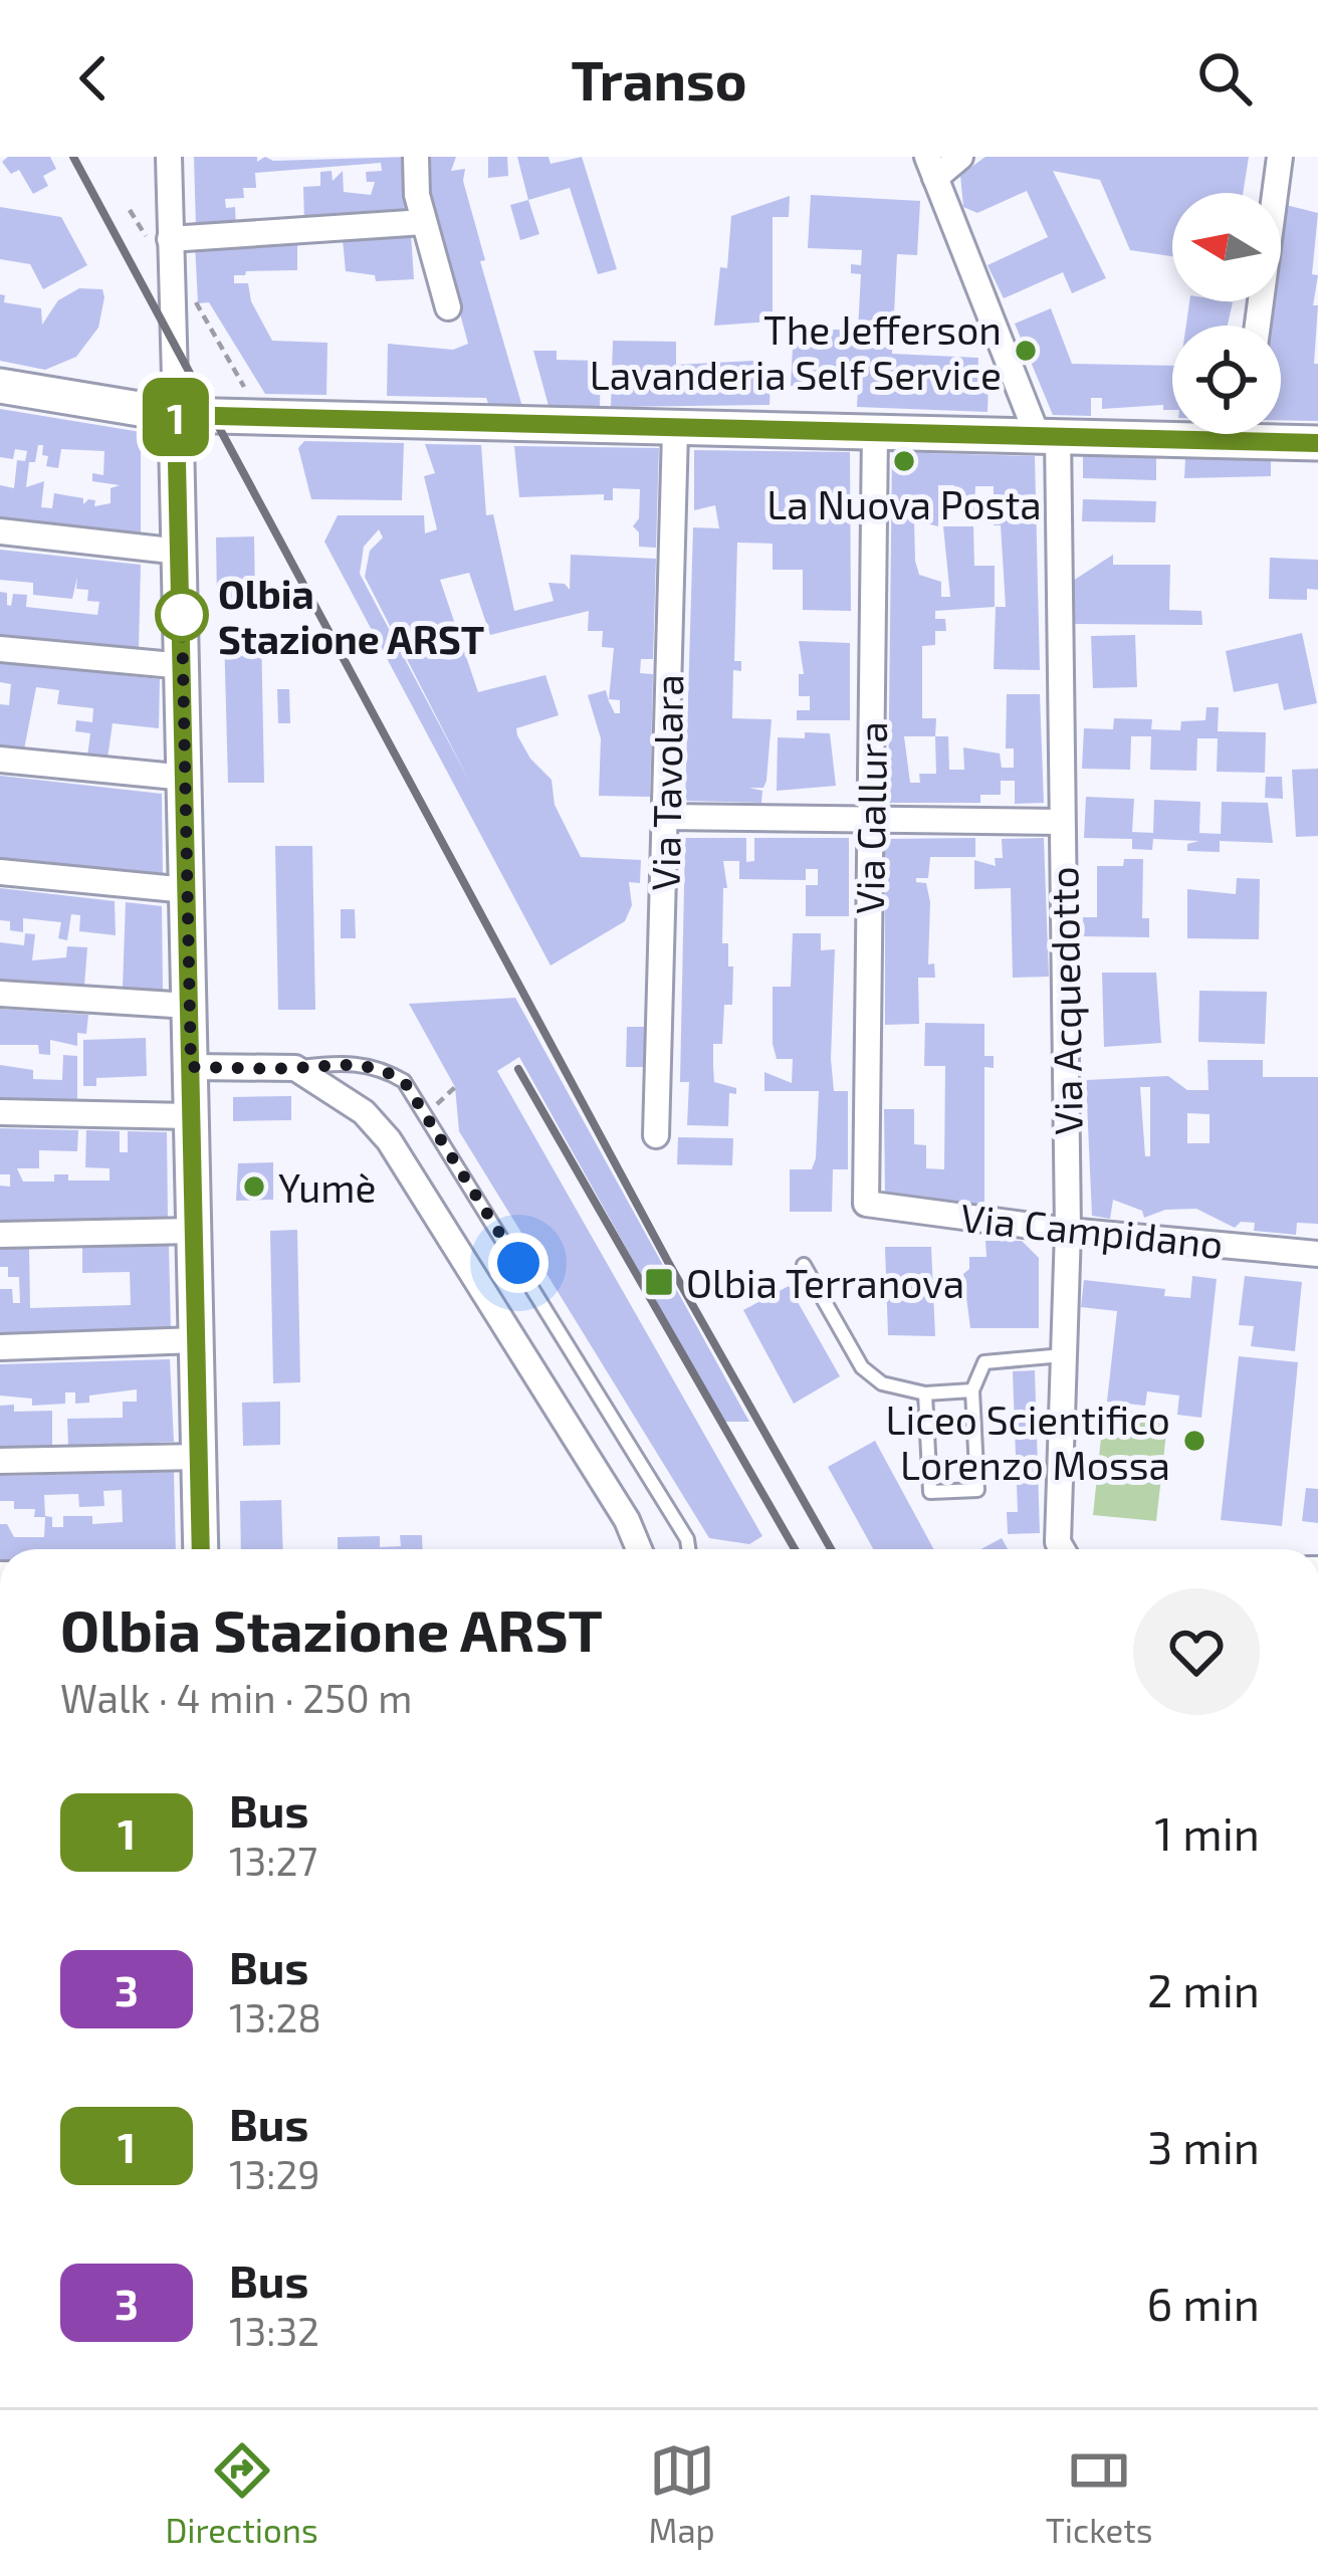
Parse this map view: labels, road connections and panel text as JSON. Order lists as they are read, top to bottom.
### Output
{
  "streets": {
    "street": [
      "Via Tavolara",
      "Via Gallura",
      "Via Acquedotto",
      "Via Campidano"
    ]
  },
  "crossings": [
    ["Via Gallura", "Via Campidano"],
    ["Via Acquedotto", "Via Campidano"]
  ],
  "places": {
    "other": [
      "The Jefferson Lavanderia Self Service",
      "La Nuova Posta",
      "Olbia Stazione ARST",
      "Yumè",
      "Liceo Scientifico Lorenzo Mossa"
    ],
    "transit": ["Olbia Terranova"]
  },
  "lines": ["bus line 1"],
  "north": "left",
  "page": {
    "header": "Transo",
    "on_map": "1",
    "heading": ["Olbia Stazione ARST", "Walk · 4 min · 250 m"],
    "list": [
      {
        "mark": "1",
        "name": "Bus",
        "note": "13:27",
        "value": "1 min"
      },
      {
        "mark": "3",
        "name": "Bus",
        "note": "13:28",
        "value": "2 min"
      },
      {
        "mark": "1",
        "name": "Bus",
        "note": "13:29",
        "value": "3 min"
      },
      {
        "mark": "3",
        "name": "Bus",
        "note": "13:32",
        "value": "6 min"
      }
    ],
    "tabs": ["Directions", "Map", "Tickets"]
  }
}
